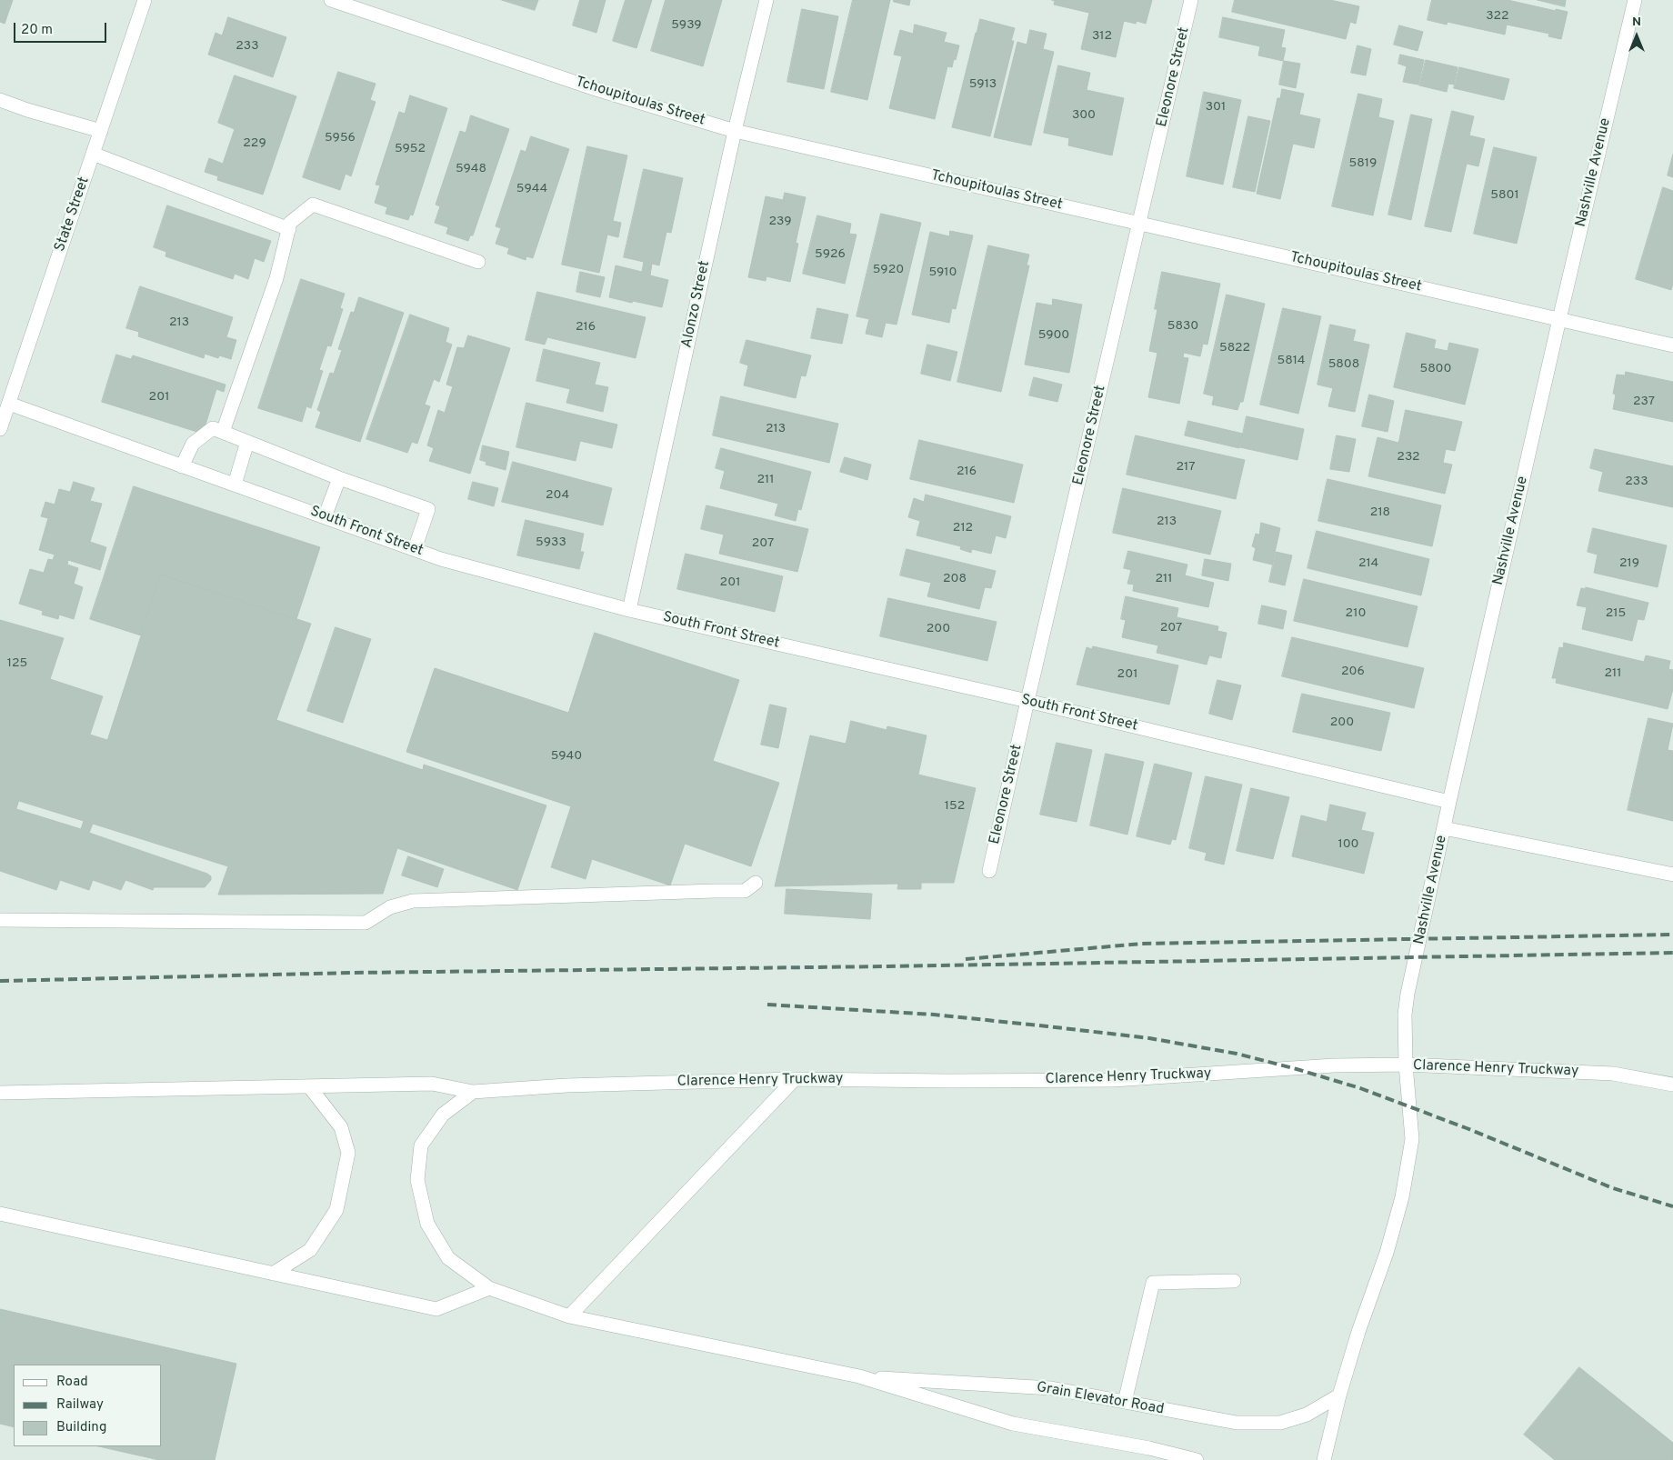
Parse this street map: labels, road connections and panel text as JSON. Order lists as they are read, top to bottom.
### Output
{
  "streets": {
    "street": [
      "Eleonore Street",
      "Tchoupitoulas Street",
      "Nashville Avenue",
      "State Street",
      "Alonzo Street",
      "South Front Street",
      "Clarence Henry Truckway",
      "Grain Elevator Road"
    ]
  },
  "crossings": [
    ["Eleonore Street", "Tchoupitoulas Street"],
    ["Eleonore Street", "South Front Street"],
    ["Tchoupitoulas Street", "Nashville Avenue"],
    ["Tchoupitoulas Street", "Alonzo Street"],
    ["Nashville Avenue", "South Front Street"],
    ["Nashville Avenue", "Clarence Henry Truckway"],
    ["State Street", "South Front Street"],
    ["Alonzo Street", "South Front Street"]
  ],
  "house_numbers": [
    "322",
    "5939",
    "312",
    "233",
    "5913",
    "301",
    "300",
    "5956",
    "229",
    "5952",
    "5819",
    "5948",
    "5944",
    "5801",
    "239",
    "5926",
    "5920",
    "5910",
    "213",
    "5830",
    "216",
    "5900",
    "5822",
    "5814",
    "5808",
    "5800",
    "201",
    "237",
    "213",
    "232",
    "217",
    "216",
    "211",
    "233",
    "204",
    "218",
    "213",
    "212",
    "5933",
    "207",
    "214",
    "219",
    "208",
    "211",
    "201",
    "210",
    "215",
    "207",
    "200",
    "125",
    "206",
    "211",
    "201",
    "200",
    "5940",
    "152",
    "100"
  ],
  "legend": ["Road", "Railway", "Building"],
  "scale_bar": "20 m",
  "north": "top"
}
